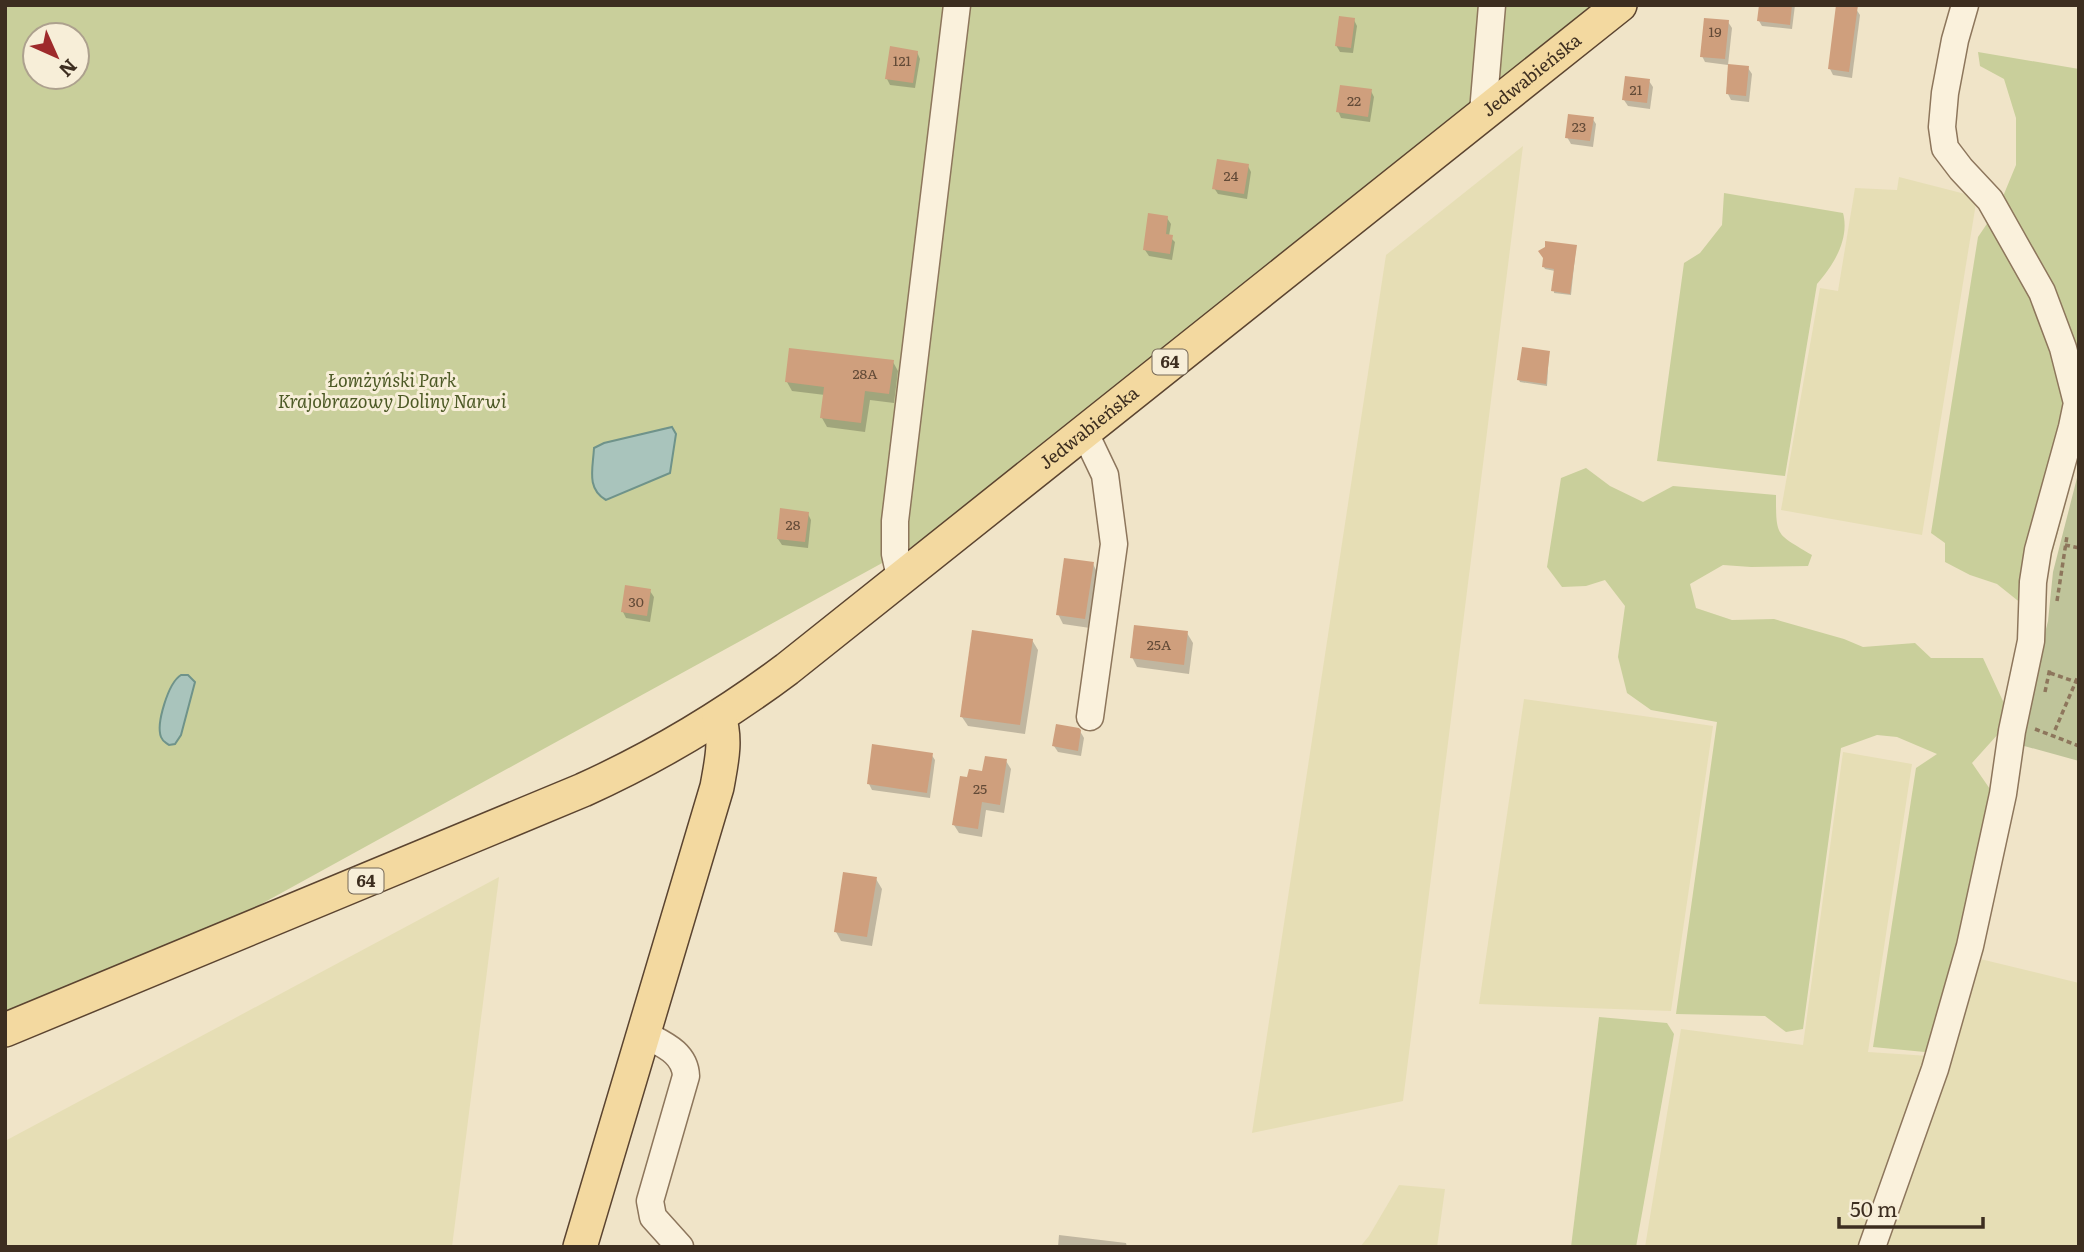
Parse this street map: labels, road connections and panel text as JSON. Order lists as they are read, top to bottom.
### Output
{
  "streets": {
    "main road": ["Jedwabieńska", "64"]
  },
  "crossings": [
    ["Jedwabieńska", "64"]
  ],
  "parks": ["Łomżyński Park Krajobrazowy Doliny Narwi"],
  "house_numbers": [
    "19",
    "121",
    "21",
    "22",
    "23",
    "24",
    "28A",
    "28",
    "30",
    "25A",
    "25"
  ],
  "scale_bar": "50 m",
  "north": "bottom right"
}
